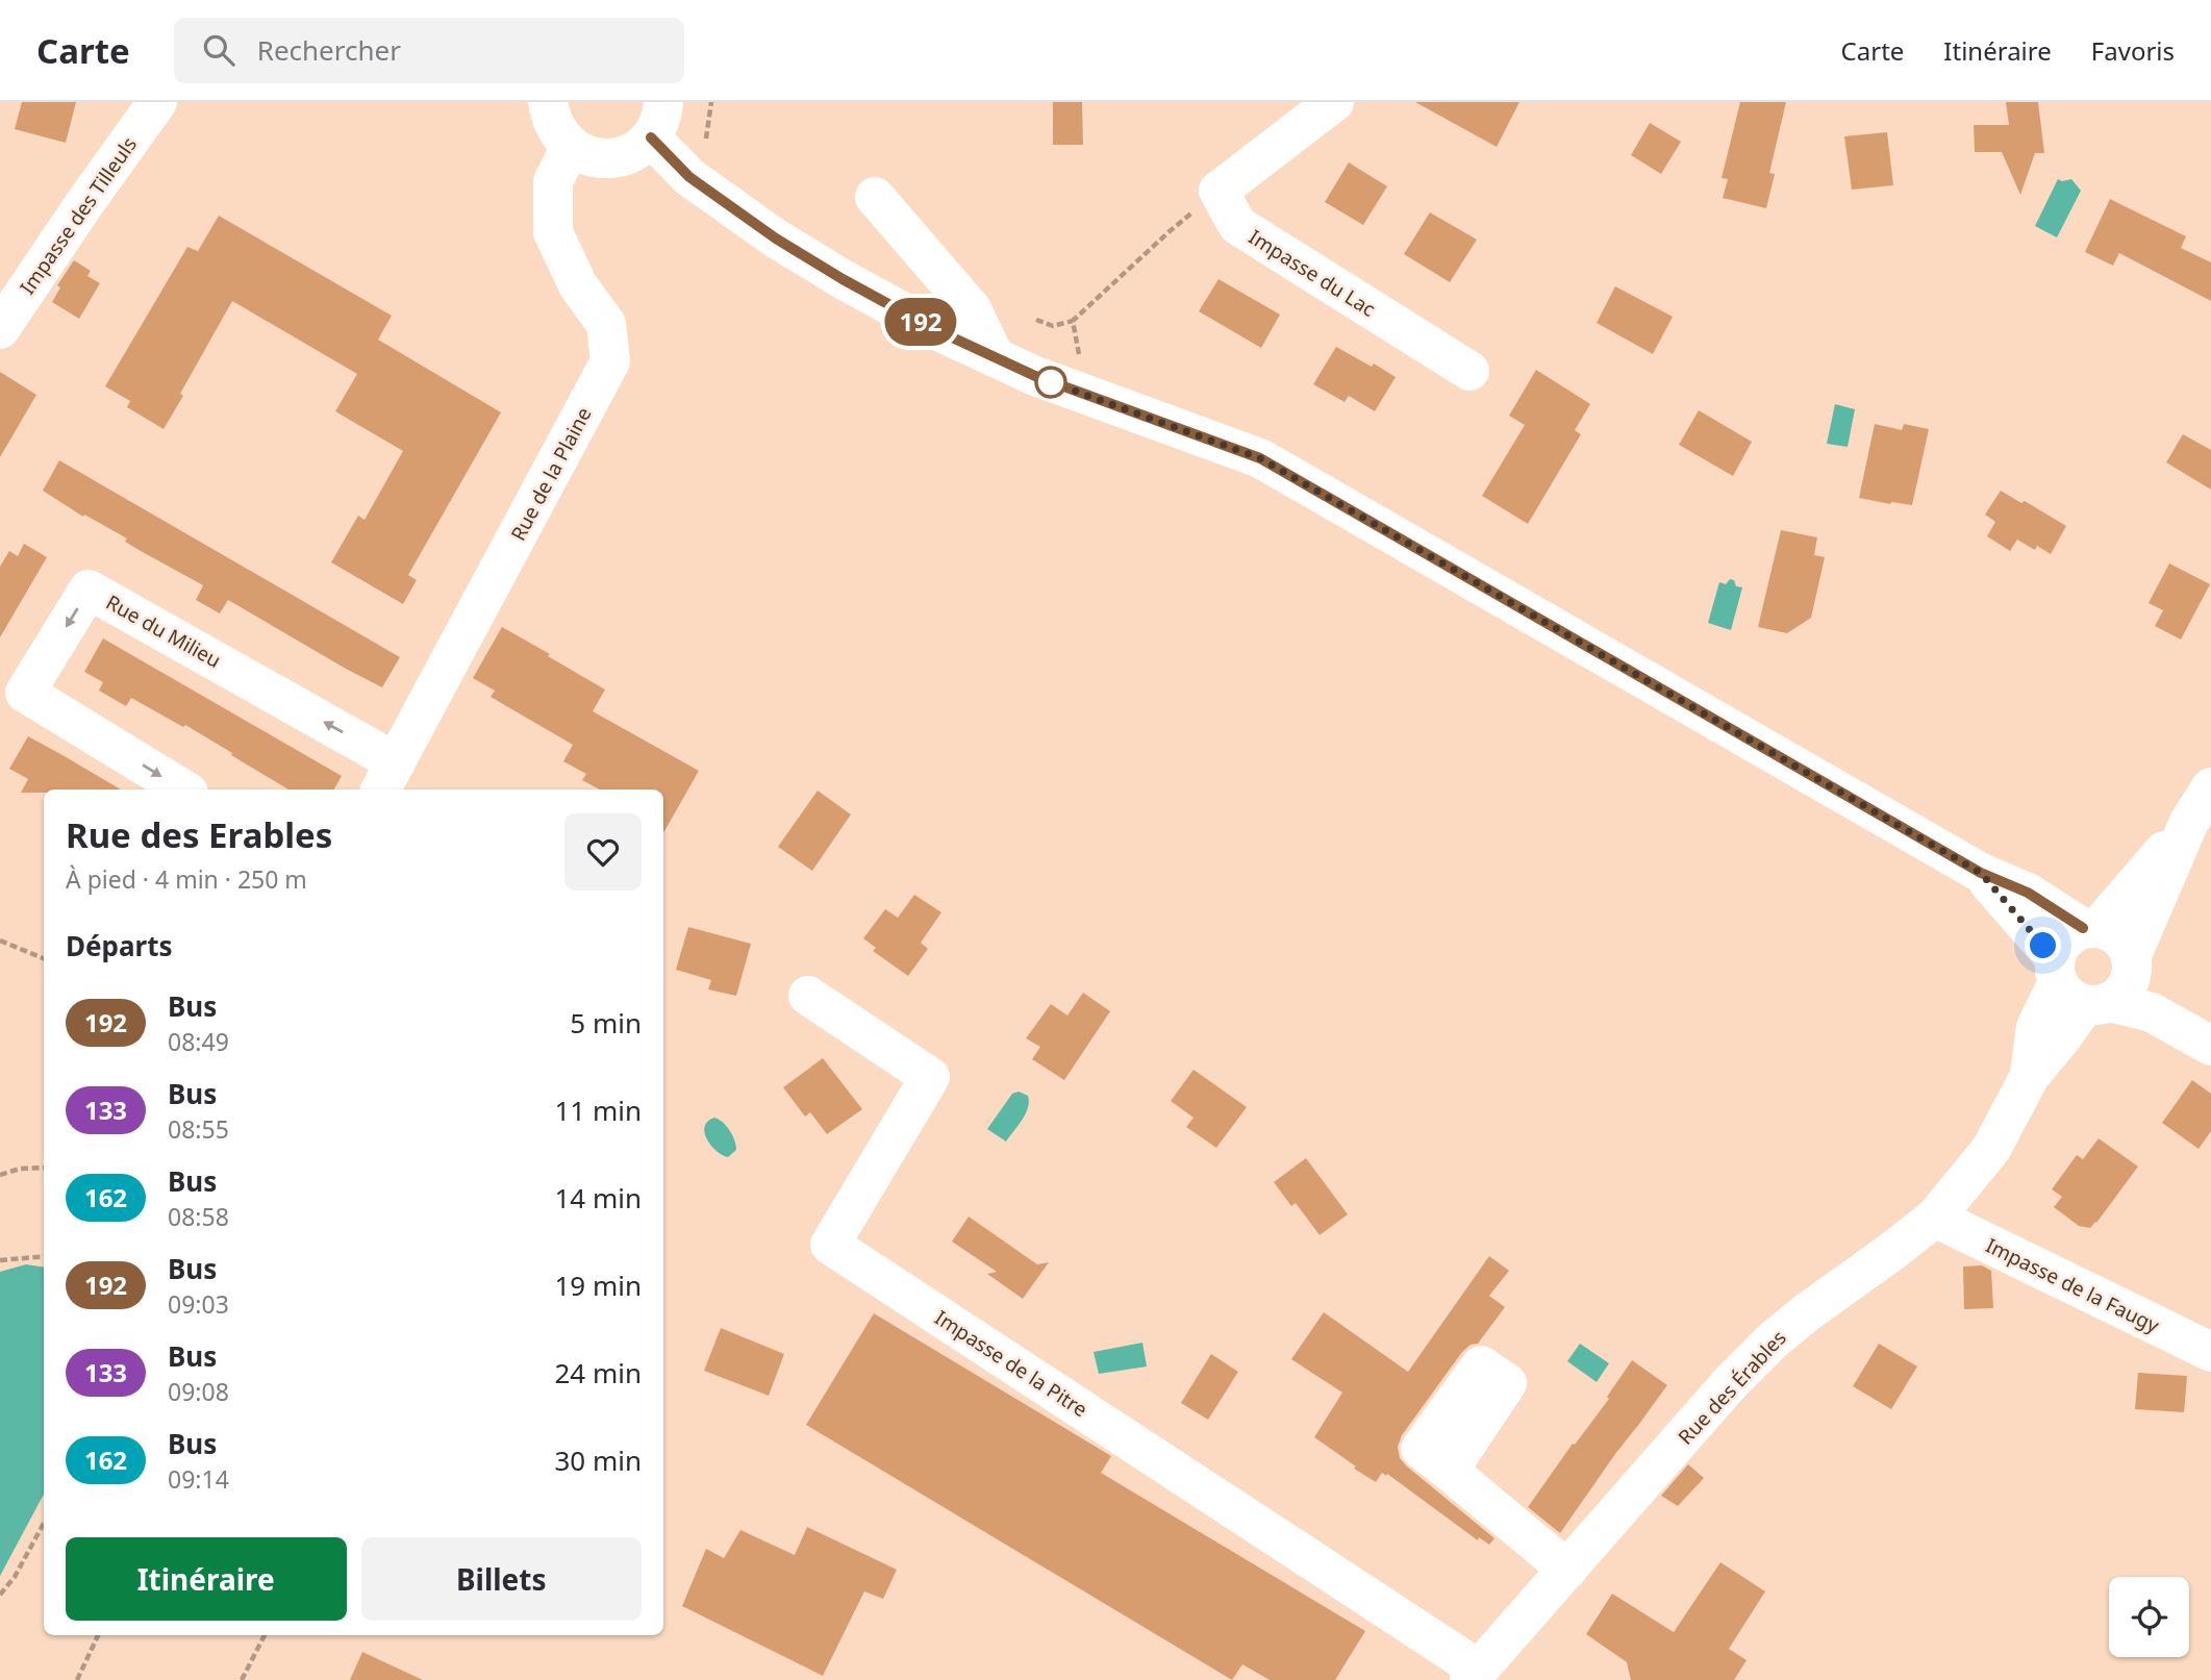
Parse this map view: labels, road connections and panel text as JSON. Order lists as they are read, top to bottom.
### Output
{
  "streets": {
    "street": [
      "Impasse des Tilleuls",
      "Impasse du Lac",
      "Rue de la Plaine",
      "Rue du Milieu",
      "Impasse de la Faugy",
      "Impasse de la Pitre",
      "Rue des Érables"
    ]
  },
  "crossings": [
    ["Rue de la Plaine", "Rue du Milieu"],
    ["Impasse de la Faugy", "Rue des Érables"],
    ["Impasse de la Pitre", "Rue des Érables"]
  ],
  "lines": ["bus line 192"],
  "page": {
    "header": "Carte",
    "search": "Rechercher",
    "nav": ["Carte", "Itinéraire", "Favoris"],
    "on_map": "192",
    "heading": [
      ["Rue des Erables", "À pied · 4 min · 250 m"],
      "Départs"
    ],
    "list": [
      {
        "mark": "192",
        "name": "Bus",
        "note": "08:49",
        "value": "5 min"
      },
      {
        "mark": "133",
        "name": "Bus",
        "note": "08:55",
        "value": "11 min"
      },
      {
        "mark": "162",
        "name": "Bus",
        "note": "08:58",
        "value": "14 min"
      },
      {
        "mark": "192",
        "name": "Bus",
        "note": "09:03",
        "value": "19 min"
      },
      {
        "mark": "133",
        "name": "Bus",
        "note": "09:08",
        "value": "24 min"
      },
      {
        "mark": "162",
        "name": "Bus",
        "note": "09:14",
        "value": "30 min"
      }
    ],
    "buttons": ["Itinéraire", "Billets"]
  }
}
